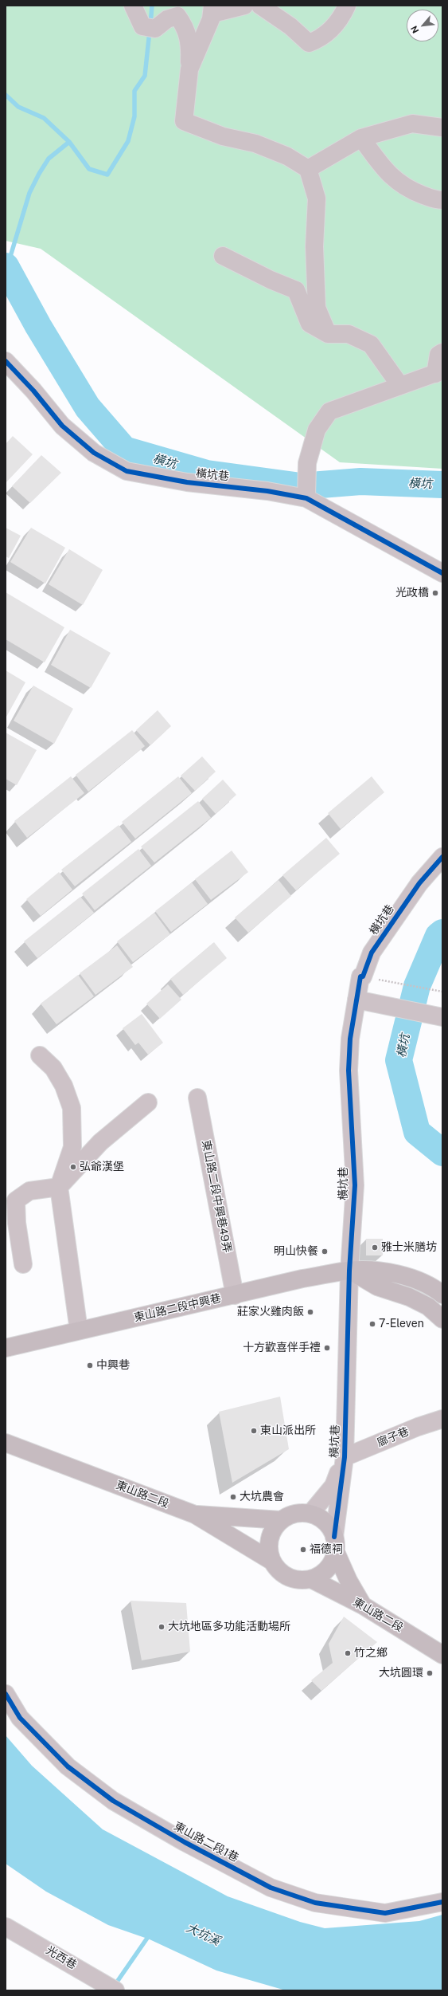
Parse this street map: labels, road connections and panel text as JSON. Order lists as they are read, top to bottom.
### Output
{
  "streets": {
    "main road": ["東山路二段中興巷", "東山路二段"],
    "street": [
      "橫坑巷",
      "東山路二段中興巷49弄",
      "廍子巷",
      "東山路二段1巷",
      "光西巷"
    ]
  },
  "crossings": [
    ["橫坑巷", "東山路二段中興巷"],
    ["橫坑巷", "廍子巷"],
    ["橫坑巷", "東山路二段"],
    ["東山路二段中興巷49弄", "東山路二段中興巷"]
  ],
  "water": ["橫坑", "大坑溪"],
  "places": [
    "光政橋",
    "弘爺漢堡",
    "雅士米膳坊",
    "明山快餐",
    "莊家火雞肉飯",
    "7-Eleven",
    "十方歡喜伴手禮",
    "中興巷",
    "東山派出所",
    "大坑農會",
    "福德祠",
    "大坑地區多功能活動場所",
    "竹之鄉",
    "大坑圓環"
  ],
  "north": "bottom left"
}
